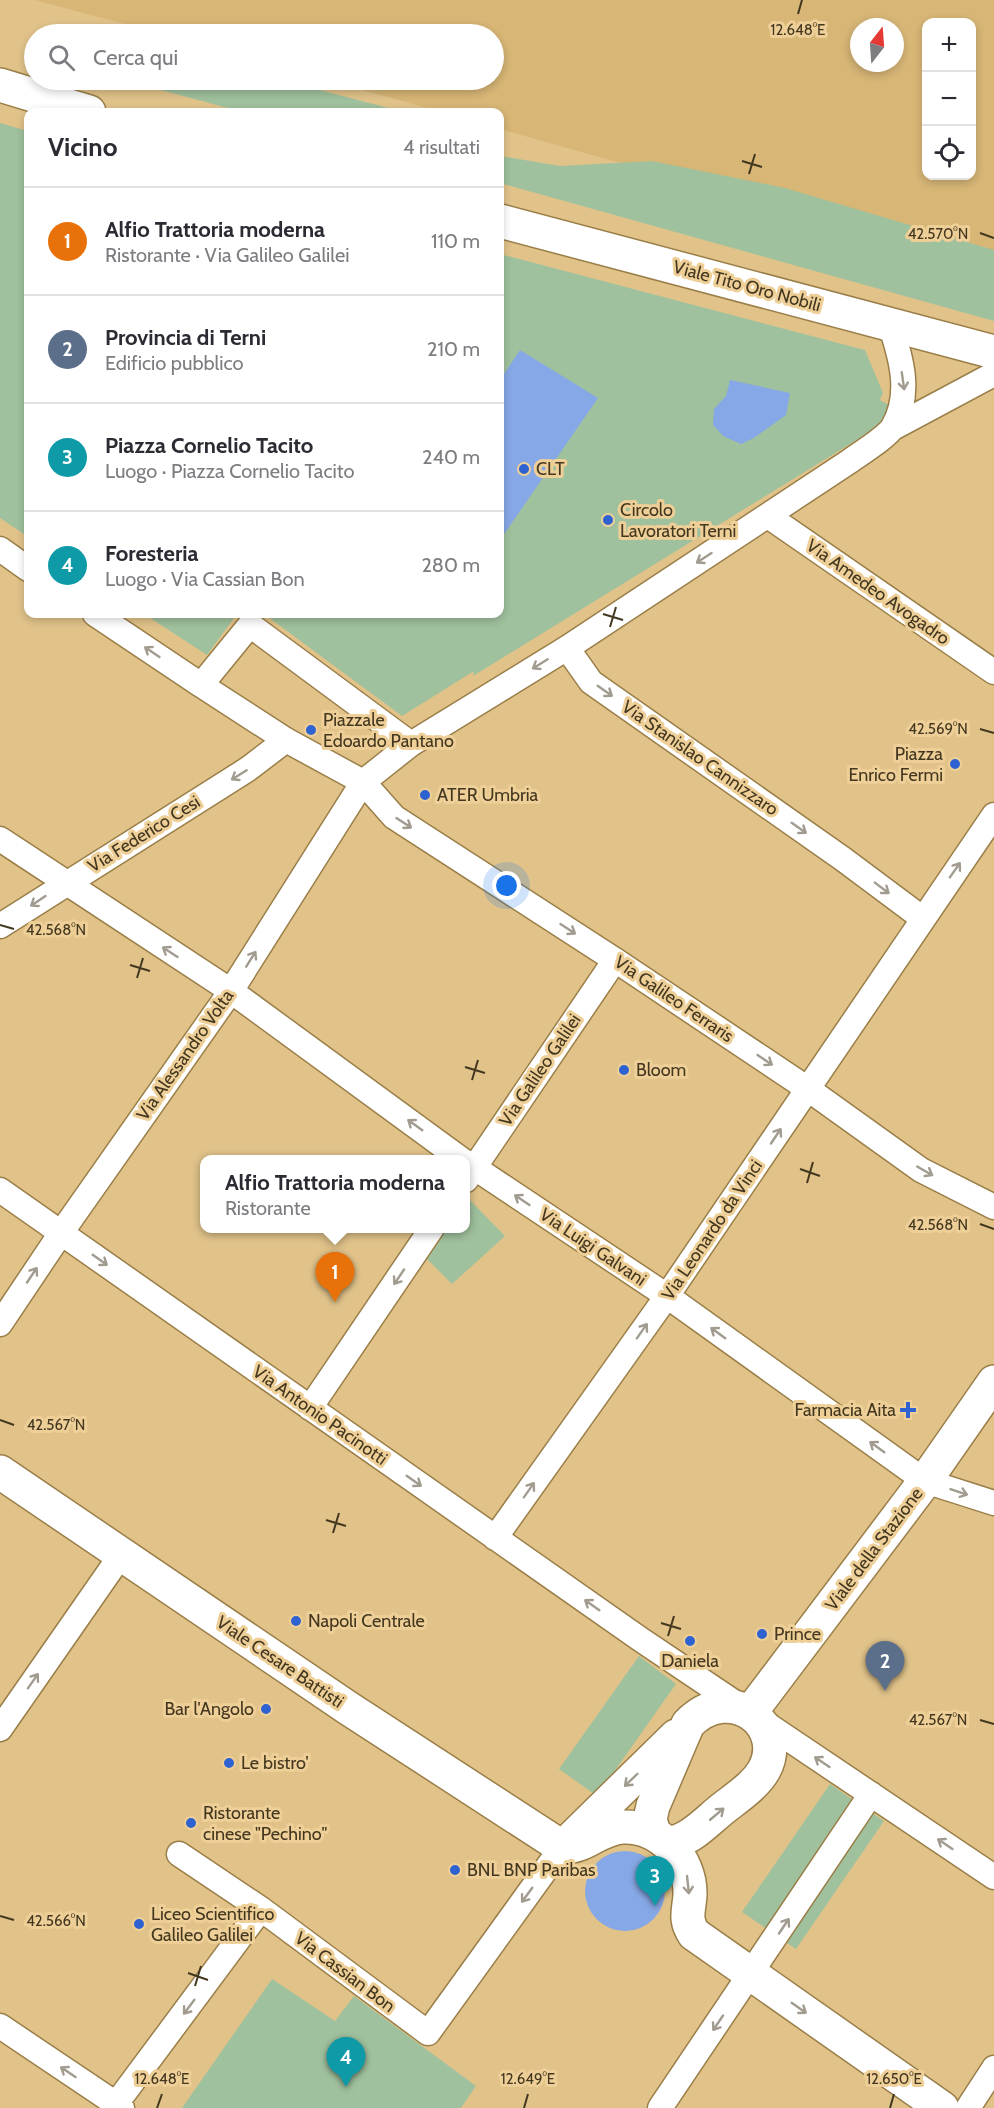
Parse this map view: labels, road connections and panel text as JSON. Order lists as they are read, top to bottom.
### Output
{
  "streets": {
    "street": [
      "Viale Tito Oro Nobili",
      "Via Amedeo Avogadro",
      "Via Stanislao Cannizzaro",
      "Via Federico Cesi",
      "Via Galileo Ferraris",
      "Via Alessandro Volta",
      "Via Galileo Galilei",
      "Via Leonardo da Vinci",
      "Via Luigi Galvani",
      "Via Antonio Pacinotti",
      "Viale della Stazione",
      "Viale Cesare Battisti",
      "Via Cassian Bon"
    ]
  },
  "crossings": [
    ["Via Amedeo Avogadro", "Via Alessandro Volta"],
    ["Via Stanislao Cannizzaro", "Via Alessandro Volta"],
    ["Via Stanislao Cannizzaro", "Via Leonardo da Vinci"],
    ["Via Federico Cesi", "Via Luigi Galvani"],
    ["Via Galileo Ferraris", "Via Alessandro Volta"],
    ["Via Galileo Ferraris", "Via Galileo Galilei"],
    ["Via Galileo Ferraris", "Via Leonardo da Vinci"],
    ["Via Alessandro Volta", "Via Luigi Galvani"],
    ["Via Alessandro Volta", "Via Antonio Pacinotti"],
    ["Via Leonardo da Vinci", "Via Luigi Galvani"],
    ["Via Leonardo da Vinci", "Via Antonio Pacinotti"],
    ["Via Luigi Galvani", "Viale della Stazione"],
    ["Via Antonio Pacinotti", "Viale della Stazione"],
    ["Viale Cesare Battisti", "Via Cassian Bon"]
  ],
  "one_way": [
    "Via Stanislao Cannizzaro",
    "Via Federico Cesi",
    "Via Galileo Ferraris",
    "Via Leonardo da Vinci",
    "Via Luigi Galvani"
  ],
  "places": {
    "other": [
      "CLT",
      "Circolo Lavoratori Terni",
      "Piazzale Edoardo Pantano",
      "Piazza Enrico Fermi",
      "ATER Umbria",
      "Bloom",
      "Napoli Centrale",
      "Prince",
      "Daniela",
      "Bar l'Angolo",
      "Le bistro'",
      "Ristorante cinese \"Pechino\"",
      "BNL BNP Paribas",
      "Liceo Scientifico Galileo Galilei"
    ],
    "health": ["Farmacia Aita"]
  },
  "north": "top",
  "page": {
    "map_buttons": ["+", "−"],
    "search": "Cerca qui",
    "heading": ["Vicino", "4 risultati"],
    "list": [
      {
        "mark": "1",
        "name": "Alfio Trattoria moderna",
        "note": "Ristorante · Via Galileo Galilei",
        "value": "110 m"
      },
      {
        "mark": "2",
        "name": "Provincia di Terni",
        "note": "Edificio pubblico",
        "value": "210 m"
      },
      {
        "mark": "3",
        "name": "Piazza Cornelio Tacito",
        "note": "Luogo · Piazza Cornelio Tacito",
        "value": "240 m"
      },
      {
        "mark": "4",
        "name": "Foresteria",
        "note": "Luogo · Via Cassian Bon",
        "value": "280 m"
      }
    ],
    "popup": ["Alfio Trattoria moderna", "Ristorante"],
    "pins": [
      "1",
      "2",
      "3",
      "4"
    ]
  },
  "coordinates": [
    "12.648°E",
    "42.570°N",
    "42.569°N",
    "42.568°N",
    "42.567°N",
    "42.566°N",
    "12.649°E",
    "12.650°E"
  ]
}
